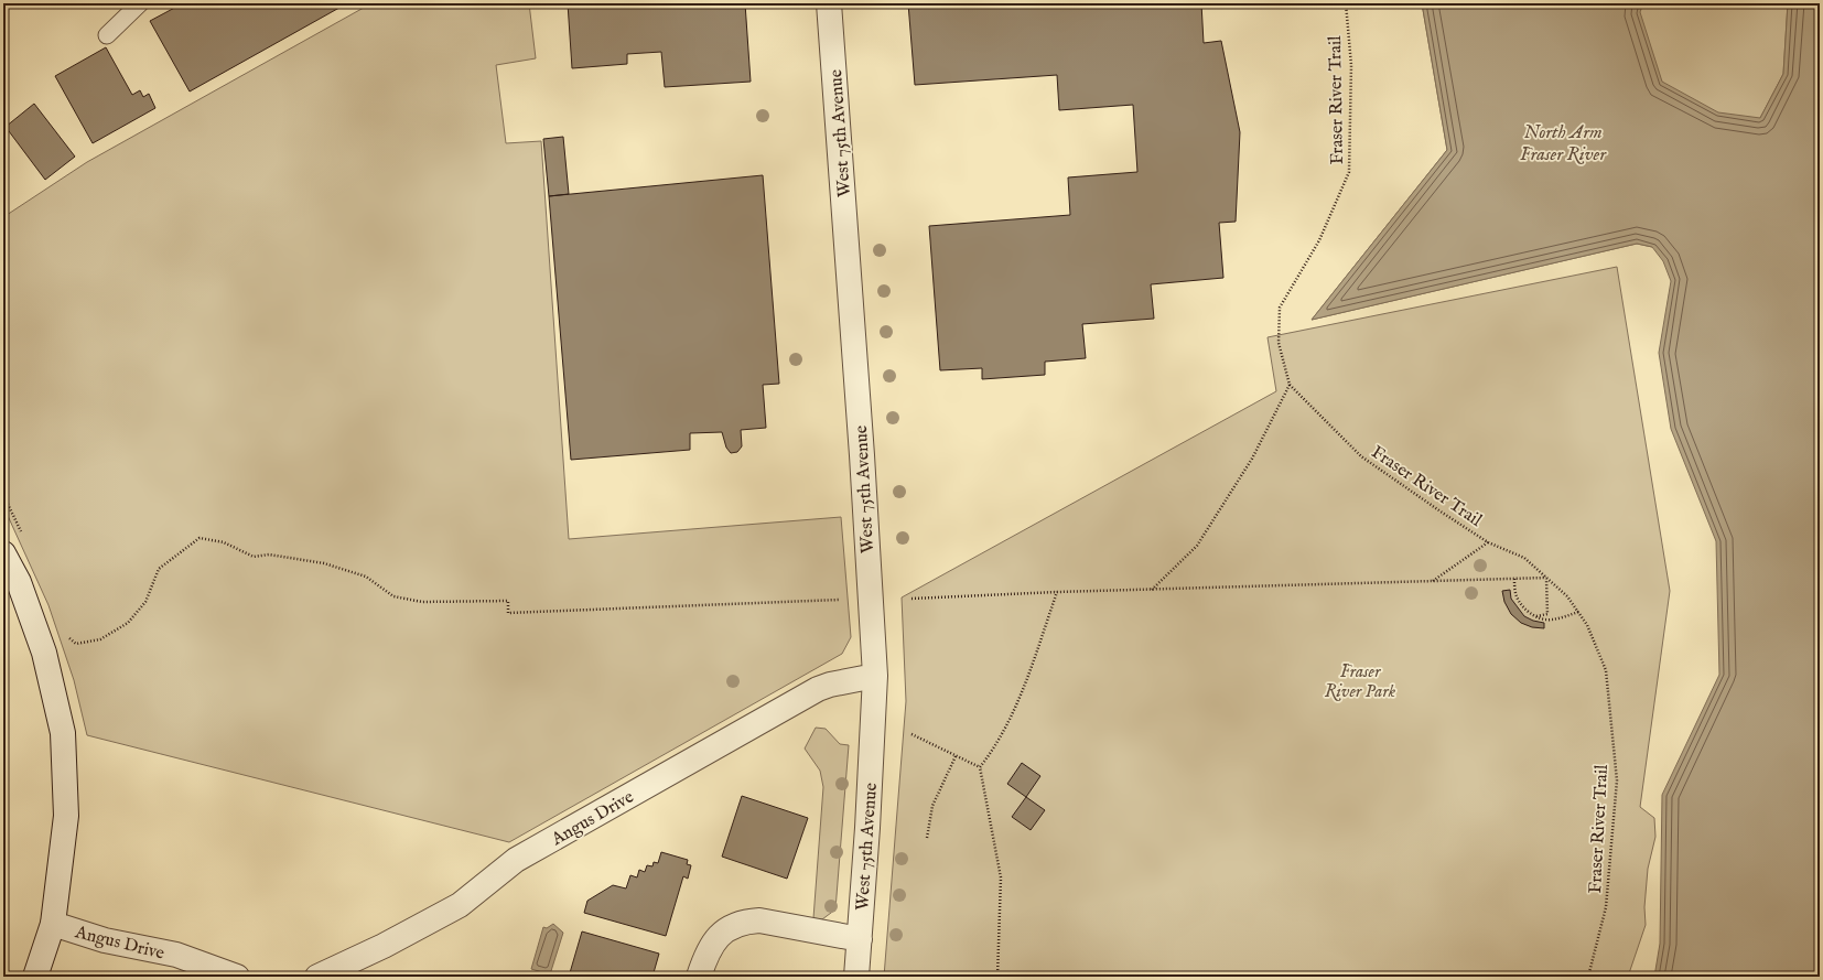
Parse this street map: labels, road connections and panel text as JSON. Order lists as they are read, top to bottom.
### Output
{
  "streets": {
    "street": ["West 75th Avenue", "Angus Drive"],
    "path": ["Fraser River Trail"]
  },
  "crossings": [
    ["West 75th Avenue", "Angus Drive"]
  ],
  "water": ["North Arm Fraser River"],
  "parks": ["Fraser River Park"]
}
